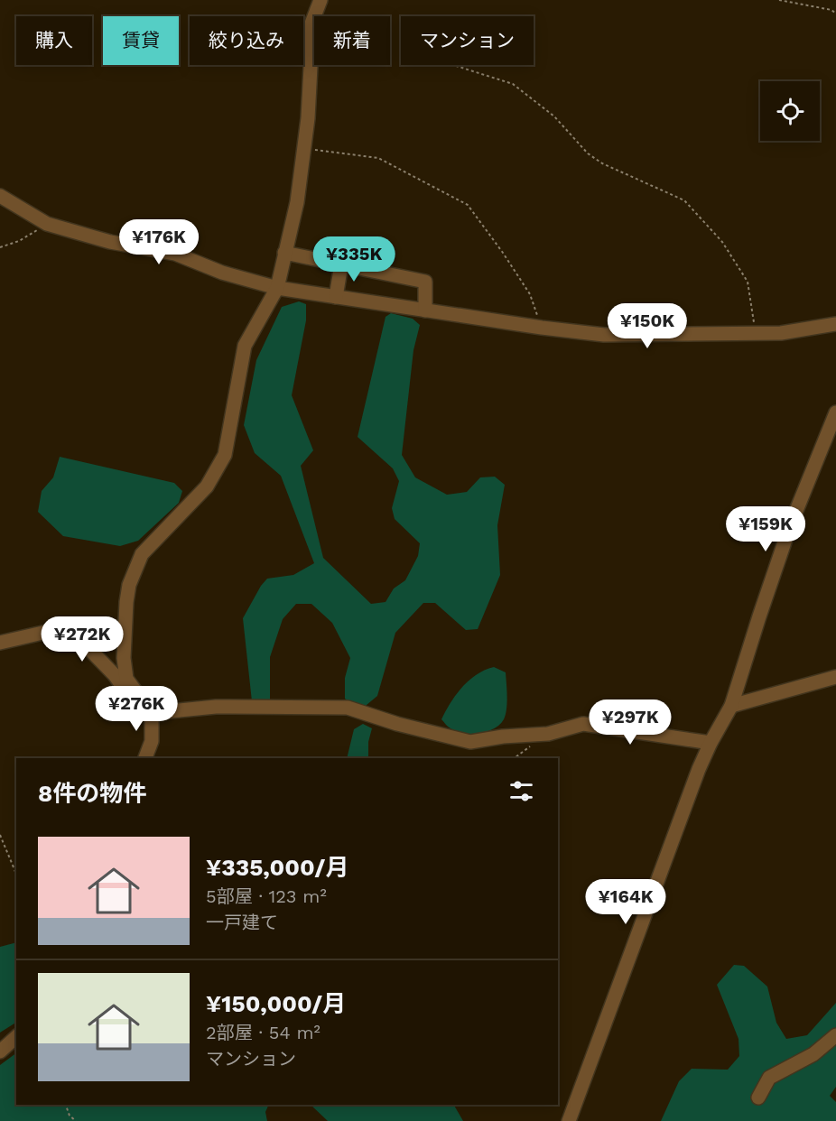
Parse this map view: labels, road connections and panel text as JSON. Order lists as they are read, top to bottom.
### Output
{
  "page": {
    "chip": [
      "購入",
      "賃貸",
      "絞り込み",
      "新着",
      "マンション"
    ],
    "price": [
      "¥176K",
      "¥335K",
      "¥150K",
      "¥159K",
      "¥272K",
      "¥276K",
      "¥297K",
      "¥164K"
    ],
    "heading": "8件の物件",
    "list": [
      {
        "name": "¥335,000/月",
        "note": "5部屋 · 123 m² · 一戸建て"
      },
      {
        "name": "¥150,000/月",
        "note": "2部屋 · 54 m² · マンション"
      }
    ]
  }
}
